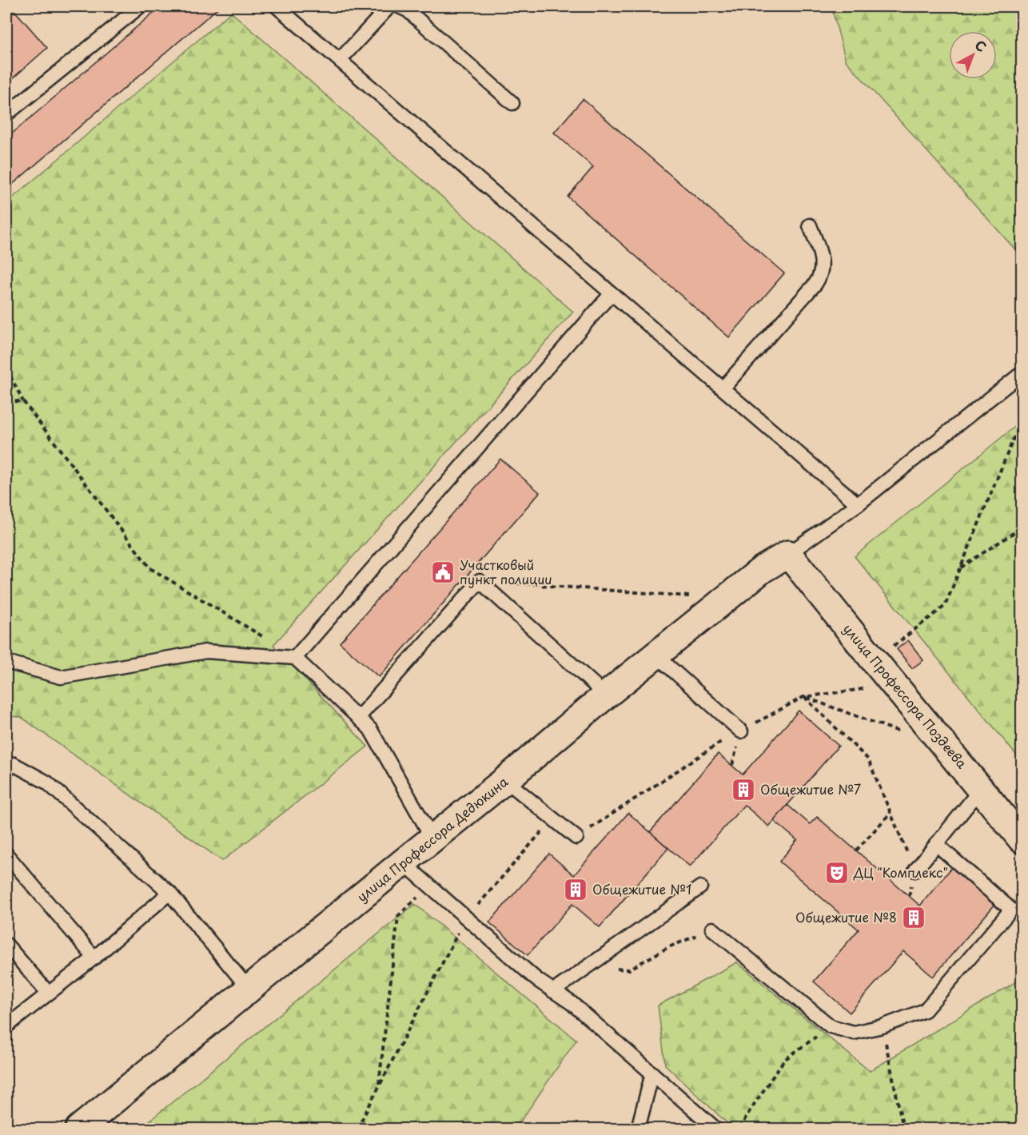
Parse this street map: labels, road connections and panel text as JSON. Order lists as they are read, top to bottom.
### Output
{
  "streets": {
    "street": ["улица Профессора Поздеева", "улица Профессора Дедюкина"]
  },
  "crossings": [
    ["улица Профессора Поздеева", "улица Профессора Дедюкина"]
  ],
  "places": {
    "public building": ["Участковый пункт полиции"],
    "building": ["Общежитие №7", "Общежитие №1", "Общежитие №8"],
    "theatre": ["ДЦ \"Комплекс\""]
  },
  "north": "top right"
}
